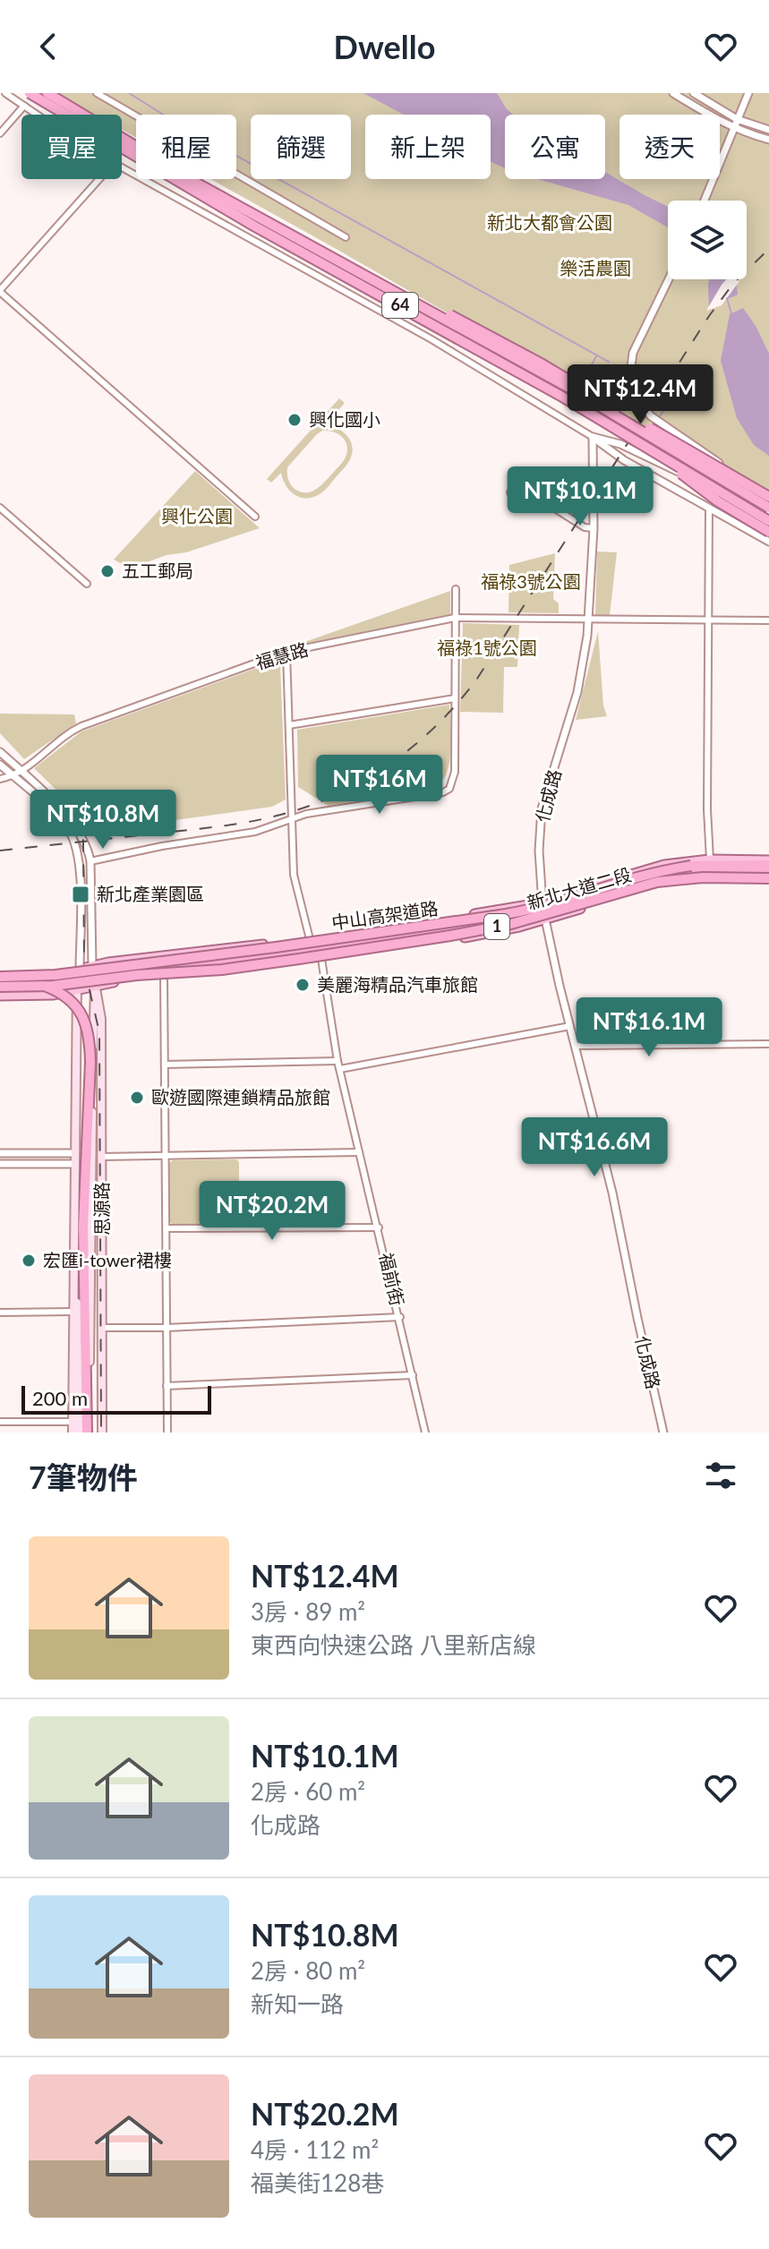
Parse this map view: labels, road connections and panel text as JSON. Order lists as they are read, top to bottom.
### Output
{
  "streets": {
    "highway": ["64", "中山高架道路", "1"],
    "main road": ["新北大道二段", "思源路"],
    "street": ["福慧路", "化成路", "福前街"]
  },
  "crossings": [
    ["福慧路", "化成路"],
    ["化成路", "新北大道二段"],
    ["新北大道二段", "中山高架道路"],
    ["新北大道二段", "1"],
    ["新北大道二段", "思源路"],
    ["新北大道二段", "福前街"],
    ["1", "思源路"]
  ],
  "parks": [
    "新北大都會公園",
    "樂活農園",
    "興化公園",
    "福祿3號公園",
    "福祿1號公園"
  ],
  "places": {
    "other": [
      "興化國小",
      "五工郵局",
      "美麗海精品汽車旅館",
      "歐遊國際連鎖精品旅館",
      "宏匯i-tower裙樓"
    ],
    "transit": ["新北產業園區"]
  },
  "scale_bar": "200 m",
  "page": {
    "header": "Dwello",
    "chip": [
      "買屋",
      "租屋",
      "篩選",
      "新上架",
      "公寓",
      "透天"
    ],
    "price": [
      "NT$12.4M",
      "NT$10.1M",
      "NT$16M",
      "NT$10.8M",
      "NT$16.1M",
      "NT$16.6M",
      "NT$20.2M"
    ],
    "scale": "200 m",
    "heading": "7筆物件",
    "list": [
      {
        "name": "NT$12.4M",
        "note": "3房 · 89 m² · 東西向快速公路 八里新店線"
      },
      {
        "name": "NT$10.1M",
        "note": "2房 · 60 m² · 化成路"
      },
      {
        "name": "NT$10.8M",
        "note": "2房 · 80 m² · 新知一路"
      },
      {
        "name": "NT$20.2M",
        "note": "4房 · 112 m² · 福美街128巷"
      }
    ]
  }
}
